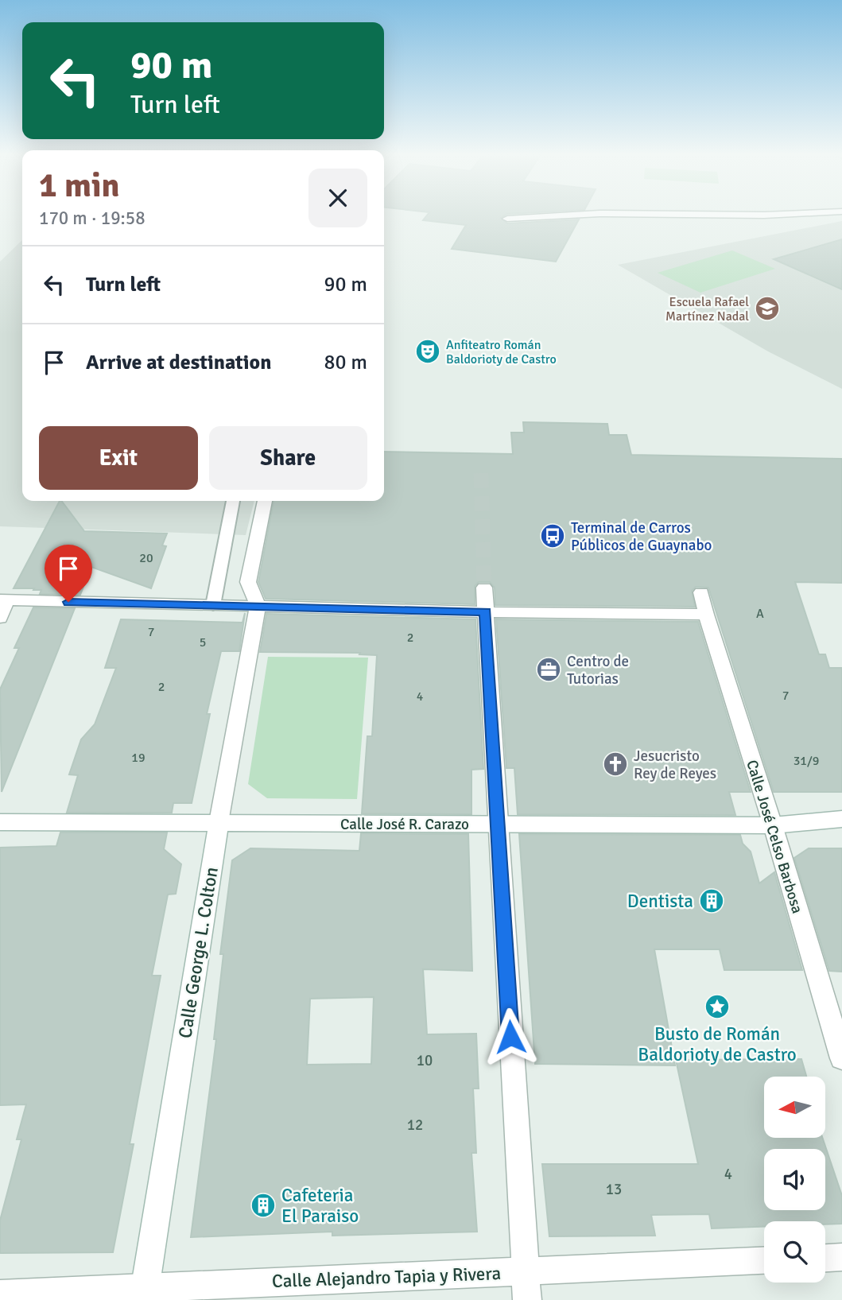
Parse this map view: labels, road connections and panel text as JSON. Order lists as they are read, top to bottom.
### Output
{
  "streets": {
    "street": [
      "Calle José R. Carazo",
      "Calle José Celso Barbosa",
      "Calle George L. Colton",
      "Calle Alejandro Tapia y Rivera"
    ]
  },
  "crossings": [
    ["Calle José R. Carazo", "Calle José Celso Barbosa"],
    ["Calle José R. Carazo", "Calle George L. Colton"],
    ["Calle George L. Colton", "Calle Alejandro Tapia y Rivera"]
  ],
  "places": {
    "school or university": ["Escuela Rafael Martínez Nadal"],
    "theatre": ["Anfiteatro Román Baldorioty de Castro"],
    "bus stop": ["Terminal de Carros Públicos de Guaynabo"],
    "office": ["Centro de Tutorias"],
    "church": ["Jesucristo Rey de Reyes"],
    "building": ["Dentista", "Cafeteria El Paraiso"],
    "place": ["Busto de Román Baldorioty de Castro"]
  },
  "house_numbers": [
    "20",
    "A",
    "7",
    "2",
    "5",
    "2",
    "7",
    "4",
    "19",
    "31/9",
    "10",
    "12",
    "4",
    "13"
  ],
  "north": "left",
  "page": {
    "turn": ["90 m", "Turn left"],
    "heading": ["1 min", "170 m · 19:58"],
    "list": [
      {
        "name": "Turn left",
        "value": "90 m"
      },
      {
        "name": "Arrive at destination",
        "value": "80 m"
      }
    ],
    "buttons": ["Exit", "Share"]
  }
}
